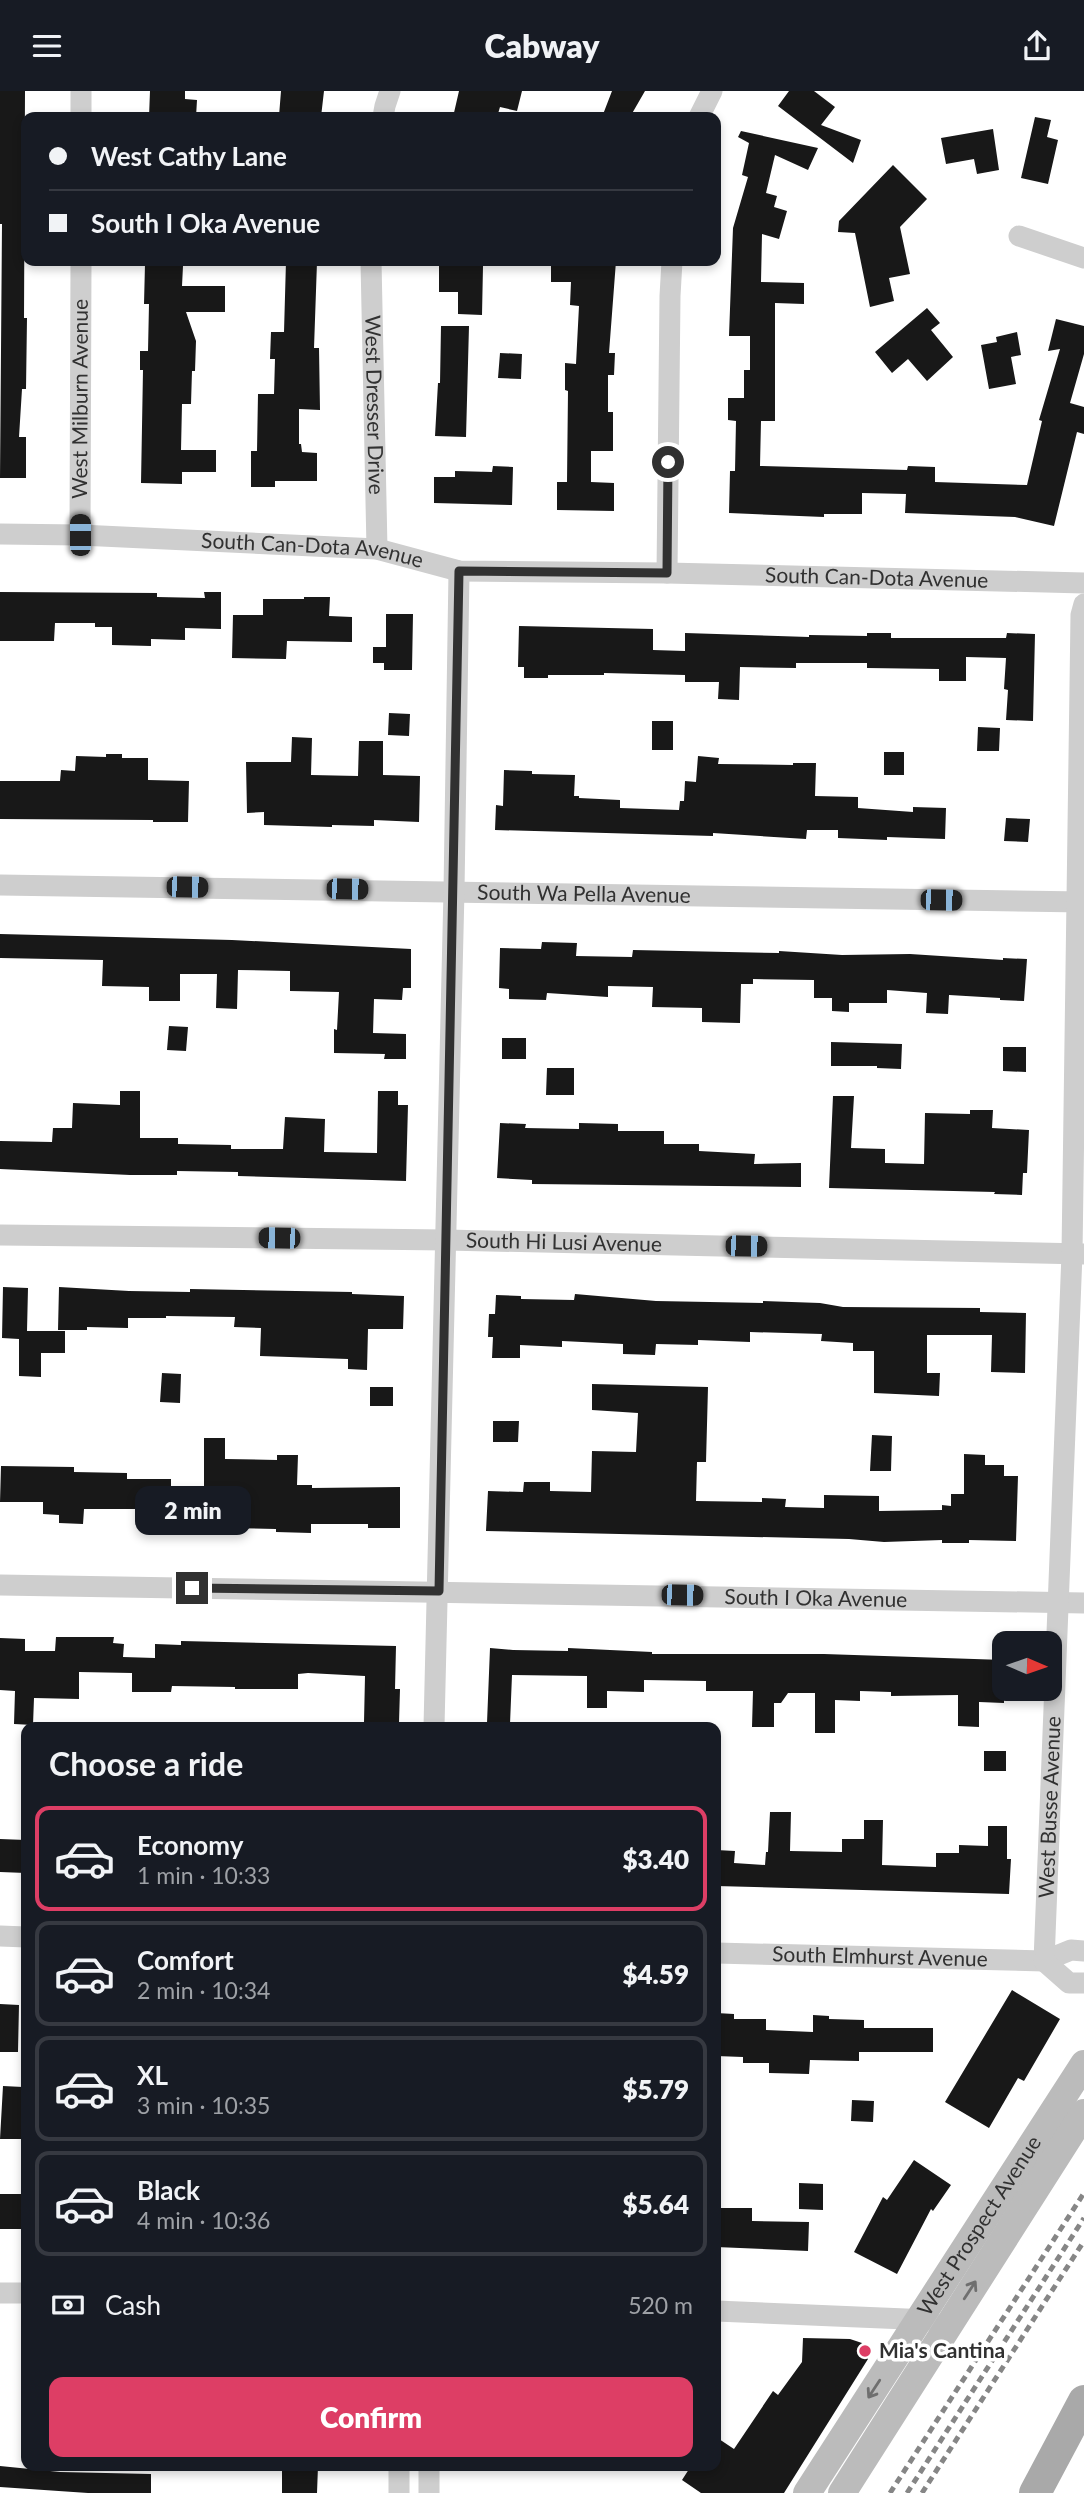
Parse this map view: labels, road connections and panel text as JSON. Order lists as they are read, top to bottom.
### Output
{
  "streets": {
    "street": [
      "West Milburn Avenue",
      "West Dresser Drive",
      "South Can-Dota Avenue",
      "South Wa Pella Avenue",
      "South Hi Lusi Avenue",
      "South I Oka Avenue",
      "West Busse Avenue",
      "South Elmhurst Avenue",
      "West Prospect Avenue"
    ]
  },
  "crossings": [
    ["West Milburn Avenue", "South Can-Dota Avenue"],
    ["West Dresser Drive", "South Can-Dota Avenue"],
    ["South Wa Pella Avenue", "West Busse Avenue"],
    ["South Hi Lusi Avenue", "West Busse Avenue"],
    ["South I Oka Avenue", "West Busse Avenue"],
    ["West Busse Avenue", "South Elmhurst Avenue"]
  ],
  "places": ["Mia's Cantina"],
  "north": "right",
  "page": {
    "header": "Cabway",
    "banner": ["West Cathy Lane", "South I Oka Avenue"],
    "bubble": "2 min",
    "heading": "Choose a ride",
    "list": [
      {
        "name": "Economy",
        "note": "1 min · 10:33",
        "value": "$3.40"
      },
      {
        "name": "Comfort",
        "note": "2 min · 10:34",
        "value": "$4.59"
      },
      {
        "name": "XL",
        "note": "3 min · 10:35",
        "value": "$5.79"
      },
      {
        "name": "Black",
        "note": "4 min · 10:36",
        "value": "$5.64"
      }
    ],
    "pay": ["Cash", "520 m"],
    "buttons": "Confirm"
  }
}
